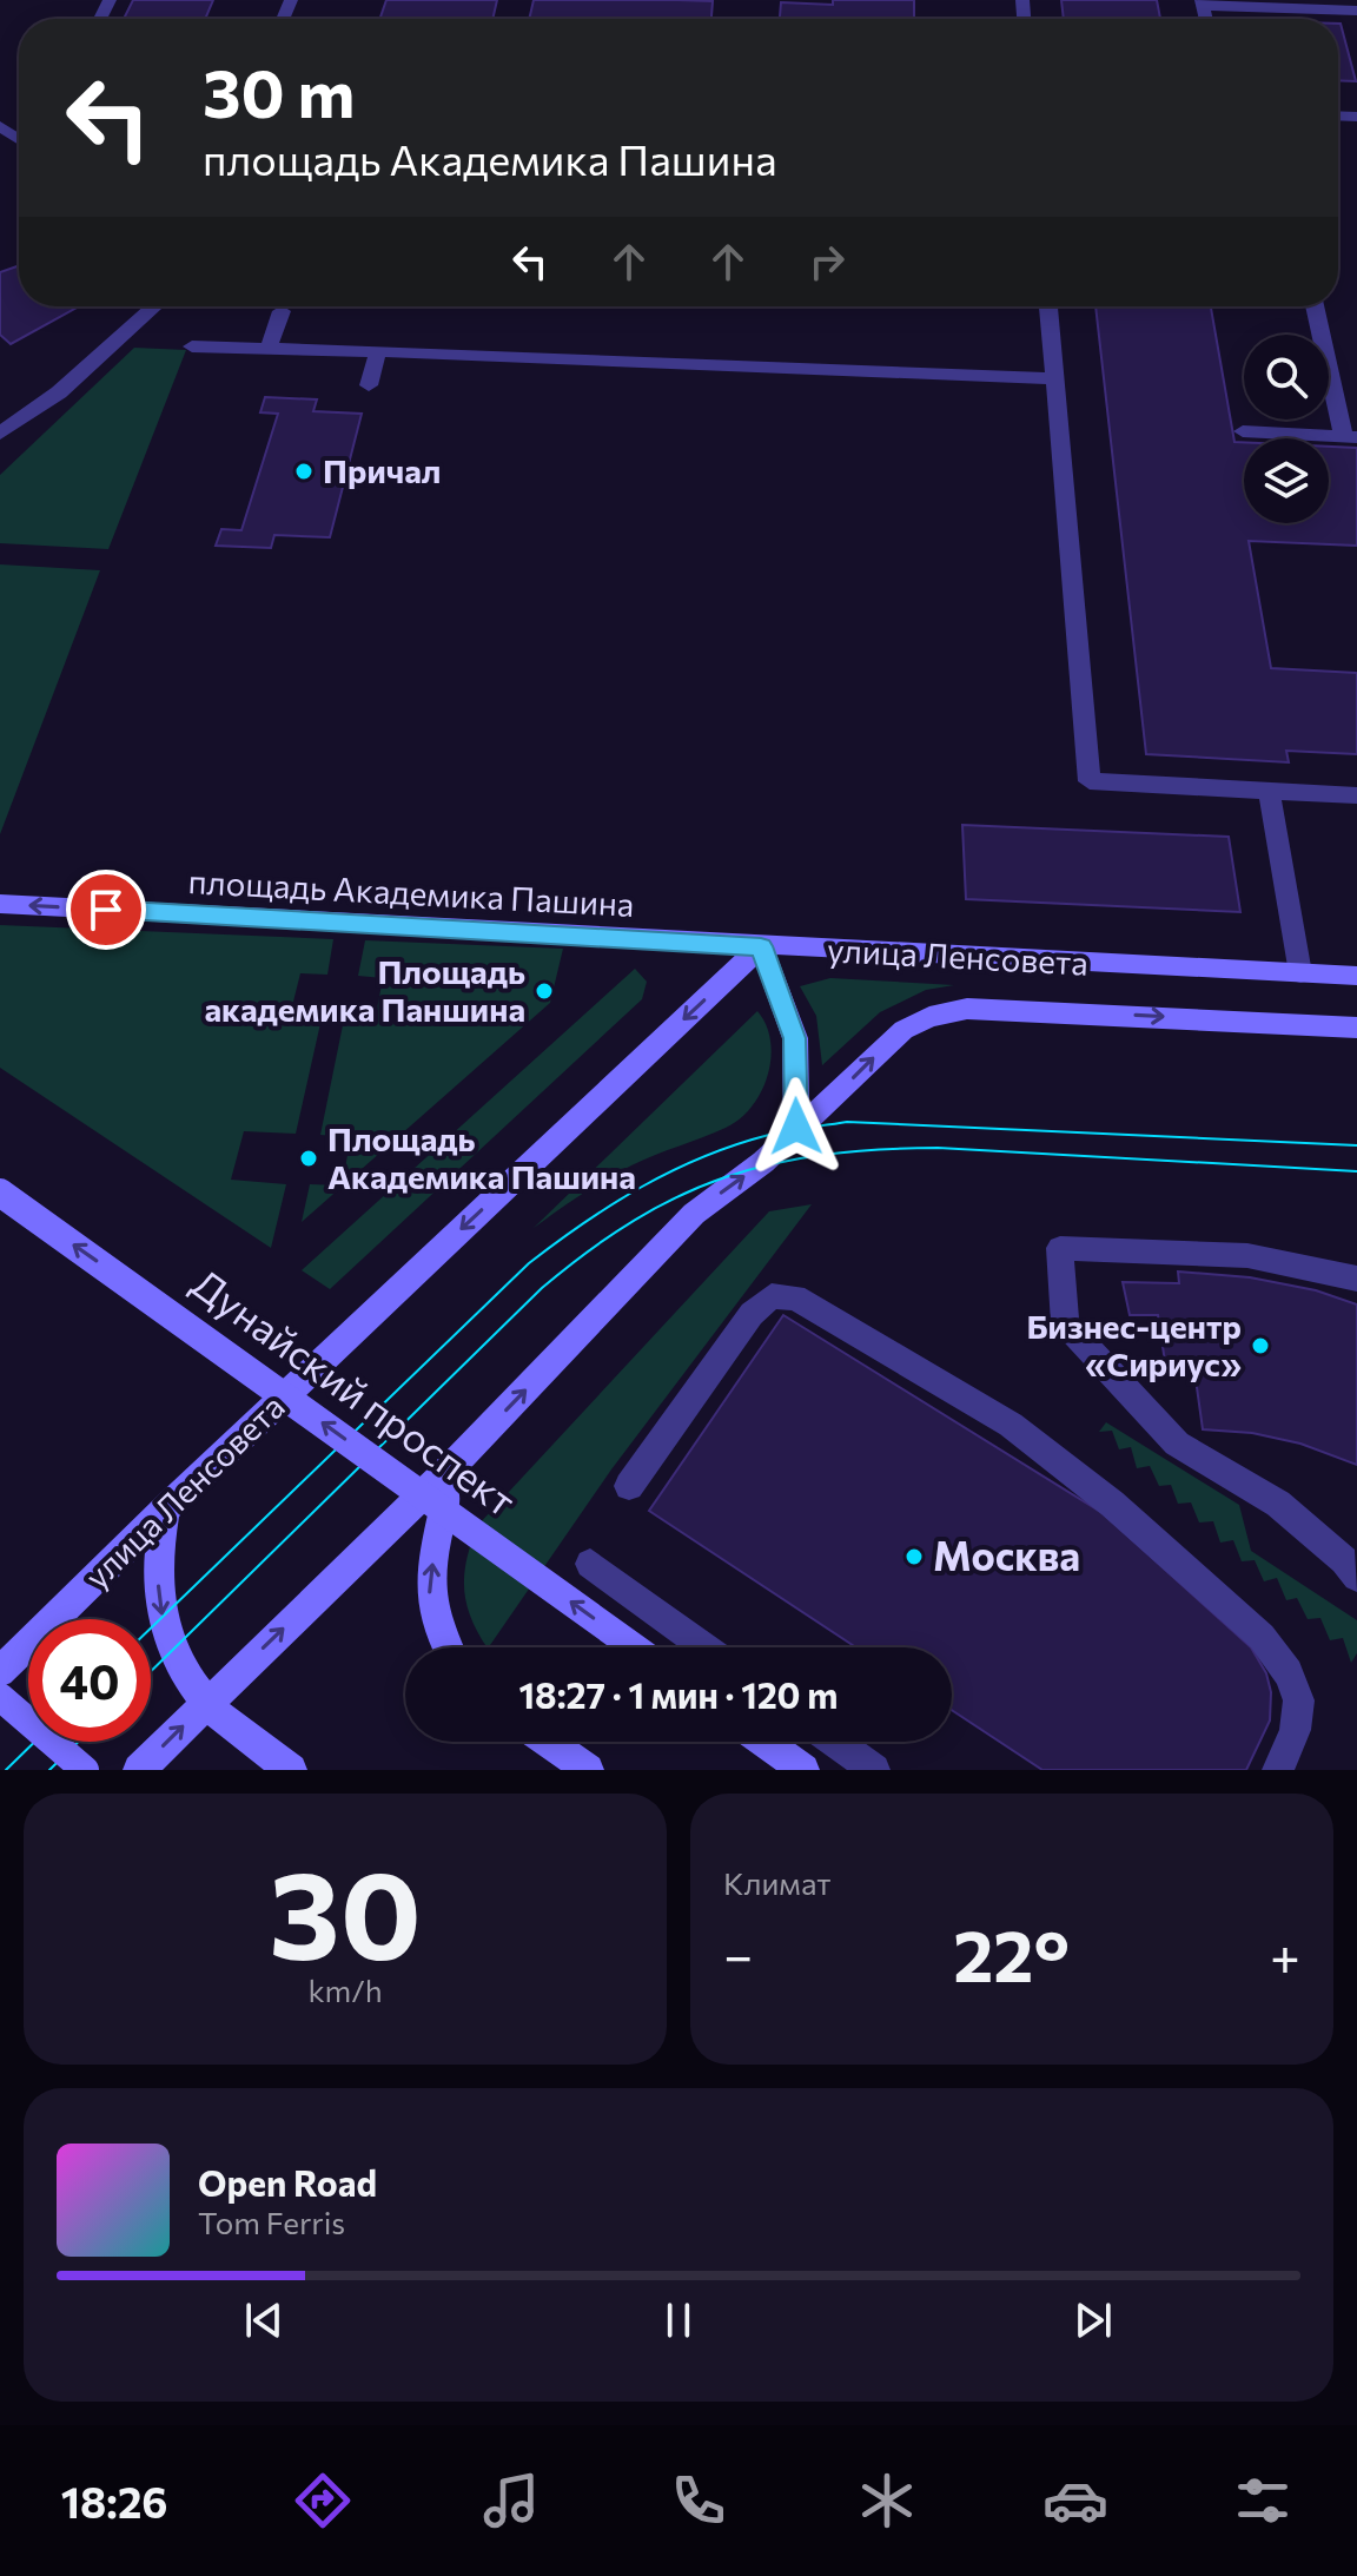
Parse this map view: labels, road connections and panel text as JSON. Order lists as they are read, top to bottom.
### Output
{
  "streets": {
    "street": ["площадь Академика Пашина", "улица Ленсовета", "Дунайский проспект"]
  },
  "crossings": [
    ["площадь Академика Пашина", "улица Ленсовета"]
  ],
  "one_way": ["площадь Академика Пашина", "Дунайский проспект"],
  "places": [
    "Причал",
    "Площадь академика Паншина",
    "Площадь Академика Пашина",
    "Бизнес-центр «Сириус»",
    "Москва"
  ],
  "page": {
    "turn": ["30 m", "площадь Академика Пашина"],
    "limit": "40",
    "trip": "18:27 · 1 мин · 120 m",
    "tile": [
      ["30", "km/h"],
      "Климат"
    ],
    "heat": ["−", "22°", "+"],
    "song": ["Open Road", "Tom Ferris"],
    "tabs": "18:26"
  }
}
